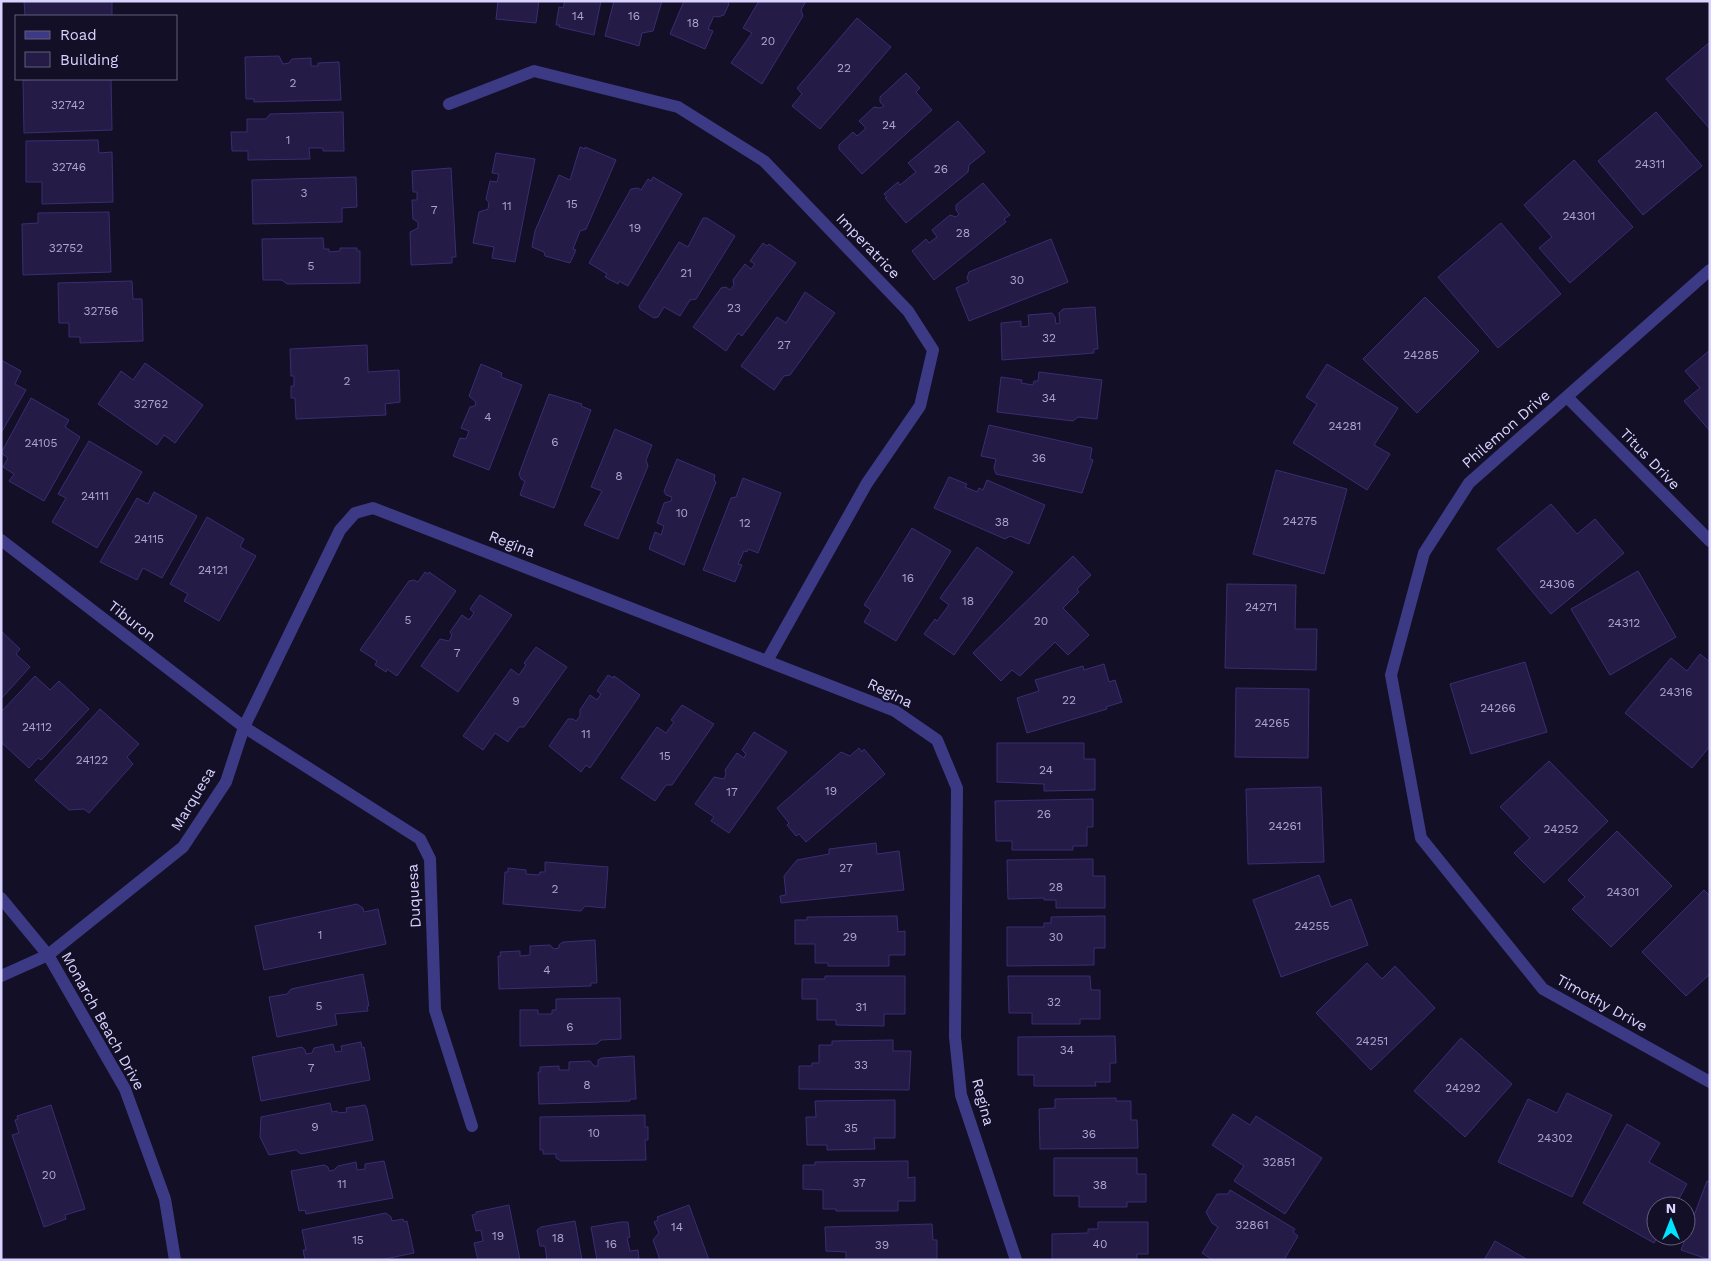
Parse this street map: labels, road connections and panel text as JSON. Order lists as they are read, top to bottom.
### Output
{
  "streets": {
    "street": [
      "Imperatrice",
      "Philemon Drive",
      "Titus Drive",
      "Regina",
      "Tiburon",
      "Marquesa",
      "Duquesa",
      "Timothy Drive",
      "Monarch Beach Drive"
    ]
  },
  "crossings": [
    ["Imperatrice", "Regina"],
    ["Philemon Drive", "Titus Drive"],
    ["Philemon Drive", "Timothy Drive"],
    ["Regina", "Marquesa"],
    ["Tiburon", "Marquesa"],
    ["Tiburon", "Duquesa"],
    ["Marquesa", "Duquesa"],
    ["Marquesa", "Monarch Beach Drive"]
  ],
  "house_numbers": [
    "14",
    "16",
    "18",
    "20",
    "22",
    "2",
    "32742",
    "24",
    "1",
    "24311",
    "32746",
    "26",
    "3",
    "15",
    "11",
    "7",
    "24301",
    "19",
    "28",
    "32752",
    "5",
    "21",
    "30",
    "23",
    "32756",
    "32",
    "27",
    "24285",
    "2",
    "34",
    "32762",
    "4",
    "24281",
    "6",
    "24105",
    "36",
    "8",
    "24111",
    "10",
    "24275",
    "38",
    "12",
    "24115",
    "24121",
    "16",
    "24306",
    "18",
    "24271",
    "5",
    "20",
    "24312",
    "7",
    "24316",
    "22",
    "9",
    "24266",
    "24265",
    "24112",
    "11",
    "15",
    "24122",
    "24",
    "19",
    "17",
    "26",
    "24261",
    "24252",
    "27",
    "28",
    "2",
    "24301",
    "24255",
    "1",
    "29",
    "30",
    "4",
    "32",
    "5",
    "31",
    "6",
    "24251",
    "34",
    "33",
    "7",
    "8",
    "24292",
    "9",
    "35",
    "10",
    "36",
    "24302",
    "32851",
    "20",
    "37",
    "11",
    "38",
    "32861",
    "14",
    "19",
    "18",
    "15",
    "16",
    "40",
    "39"
  ],
  "legend": ["Road", "Building"],
  "north": "top"
}
